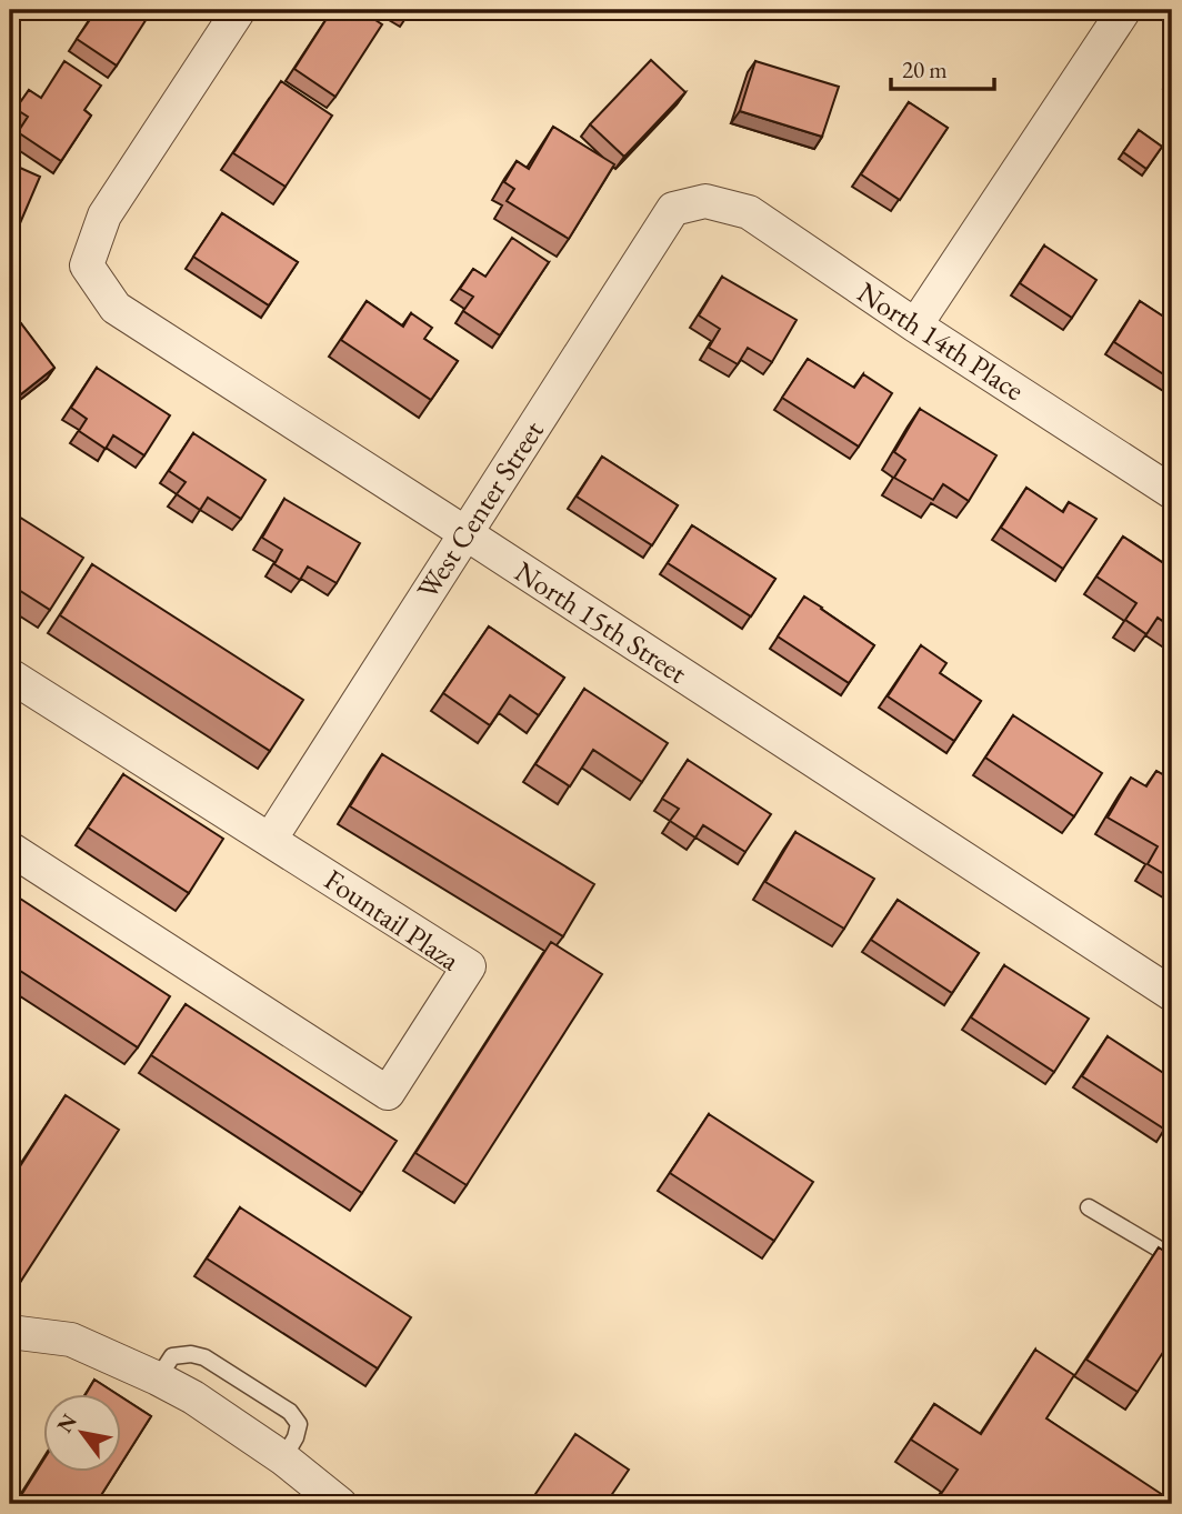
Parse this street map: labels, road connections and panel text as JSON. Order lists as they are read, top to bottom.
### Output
{
  "streets": {
    "street": [
      "North 14th Place",
      "West Center Street",
      "North 15th Street",
      "Fountail Plaza"
    ]
  },
  "crossings": [
    ["North 14th Place", "West Center Street"],
    ["West Center Street", "North 15th Street"],
    ["West Center Street", "Fountail Plaza"]
  ],
  "scale_bar": "20 m",
  "north": "top left"
}
